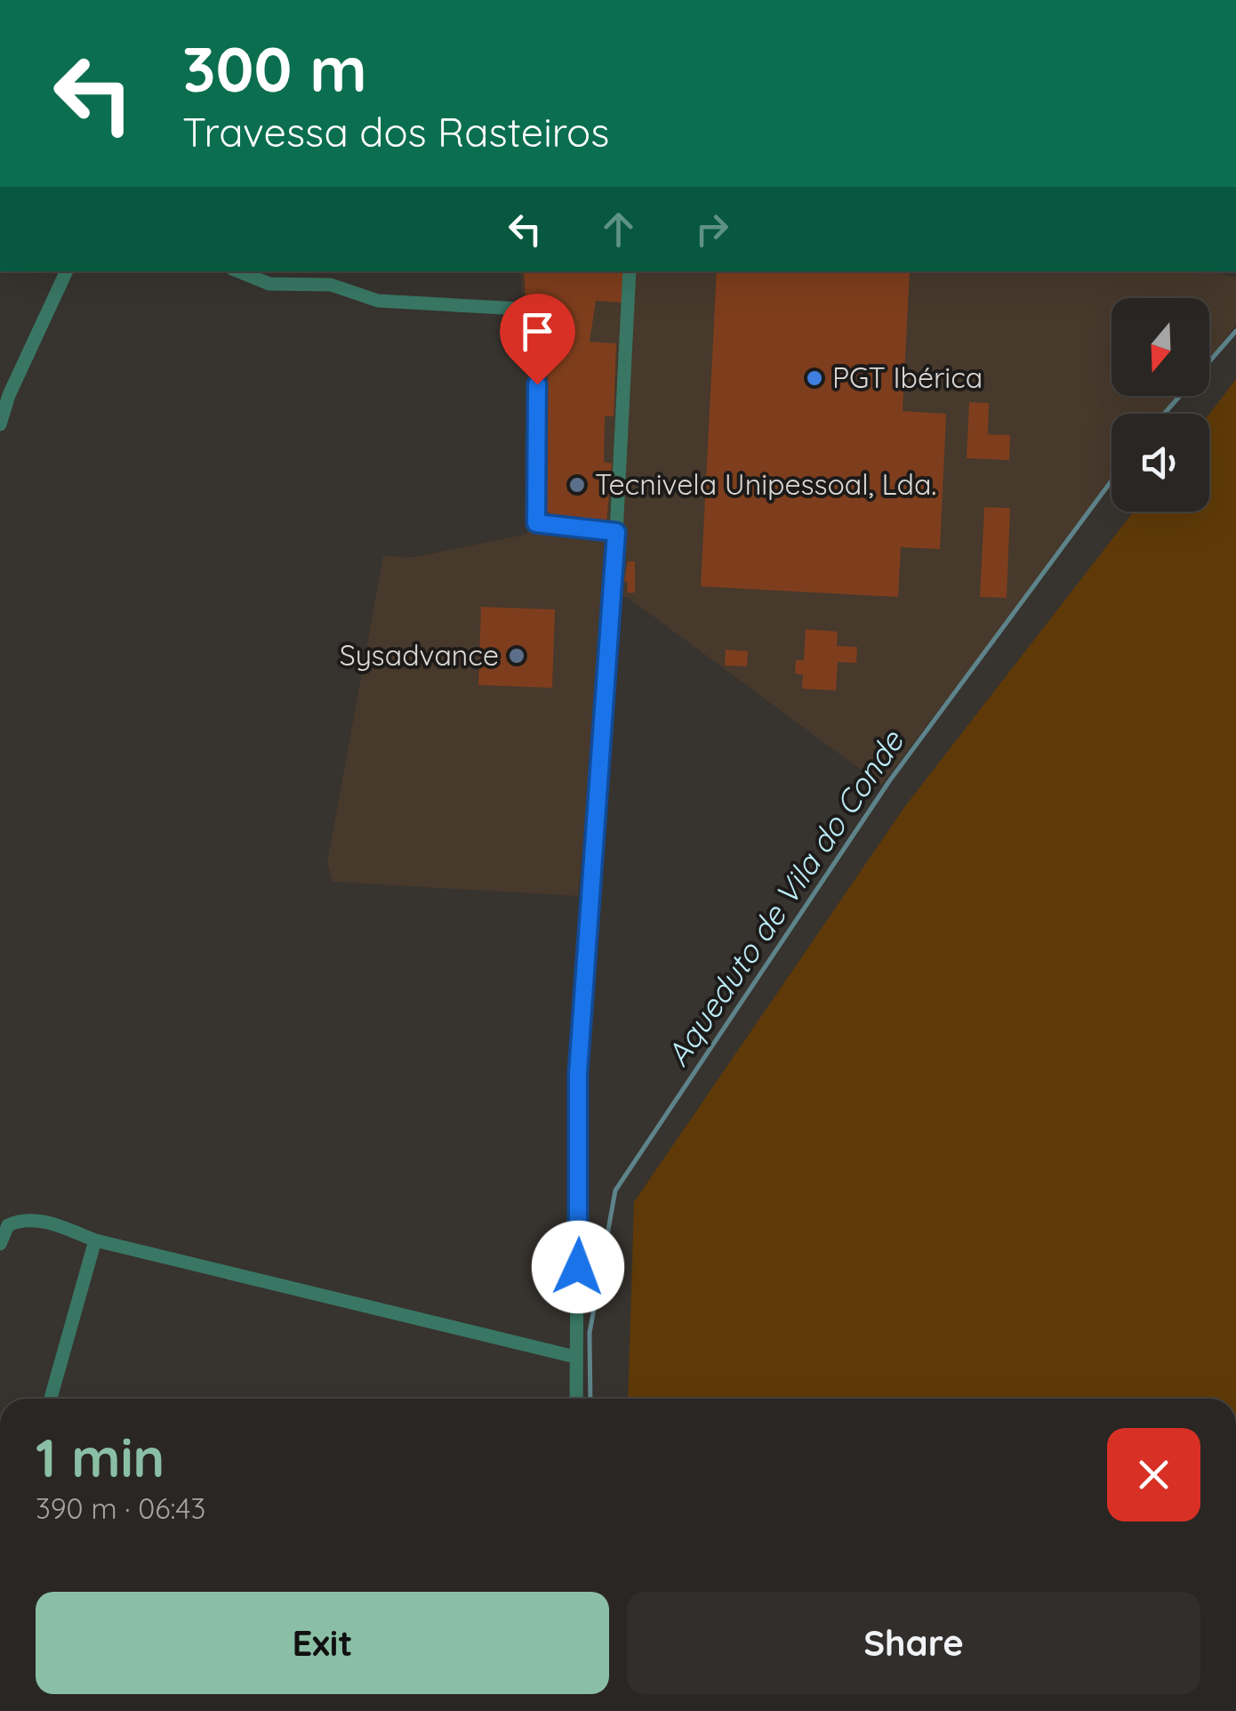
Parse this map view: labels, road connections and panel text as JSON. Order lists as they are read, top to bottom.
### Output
{
  "water": ["Aqueduto de Vila do Conde"],
  "places": ["PGT Ibérica", "Tecnivela Unipessoal, Lda.", "Sysadvance"],
  "north": "bottom",
  "page": {
    "turn": ["300 m", "Travessa dos Rasteiros"],
    "heading": ["1 min", "390 m · 06:43"],
    "buttons": ["Exit", "Share"]
  }
}
